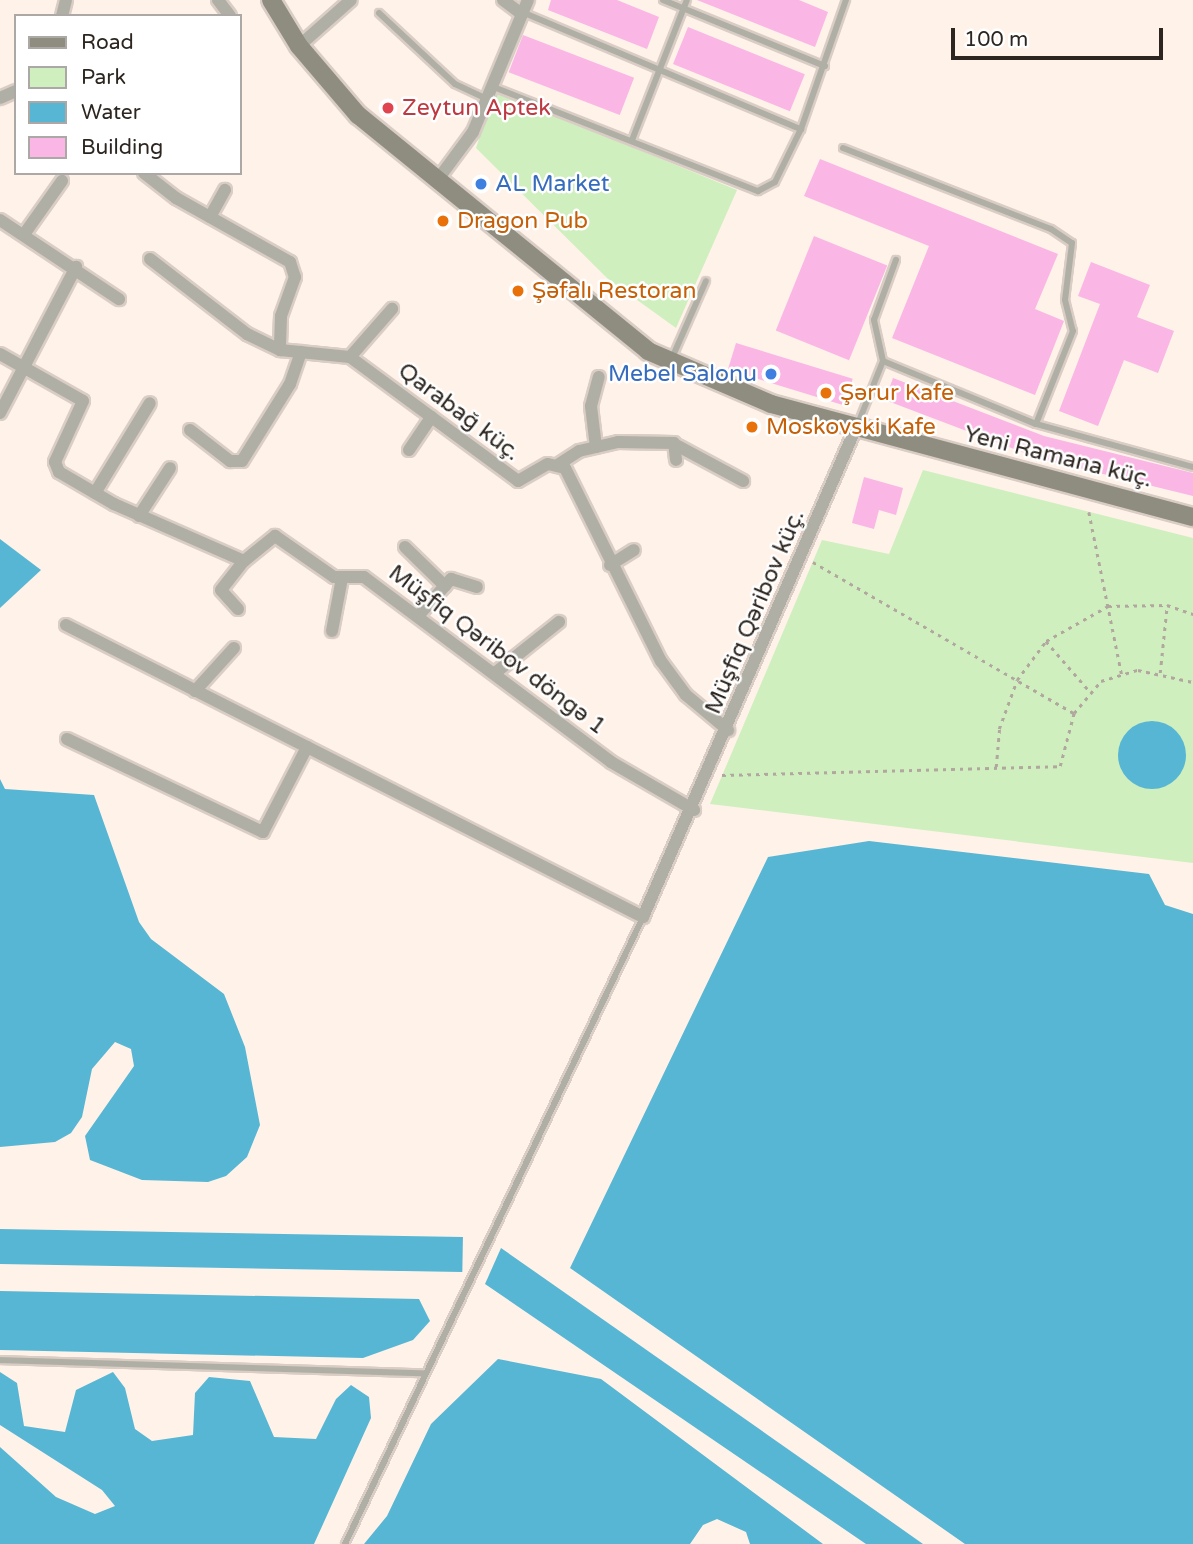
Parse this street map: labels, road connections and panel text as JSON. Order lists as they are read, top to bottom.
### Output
{
  "streets": {
    "street": [
      "Qarabağ küç.",
      "Yeni Ramana küç.",
      "Müşfiq Qəribov küç.",
      "Müşfiq Qəribov döngə 1"
    ]
  },
  "crossings": [
    ["Yeni Ramana küç.", "Müşfiq Qəribov küç."],
    ["Müşfiq Qəribov küç.", "Müşfiq Qəribov döngə 1"]
  ],
  "places": [
    "Zeytun Aptek",
    "AL Market",
    "Dragon Pub",
    "Şəfalı Restoran",
    "Mebel Salonu",
    "Şərur Kafe",
    "Moskovski Kafe"
  ],
  "legend": [
    "Road",
    "Park",
    "Water",
    "Building"
  ],
  "scale_bar": "100 m"
}
